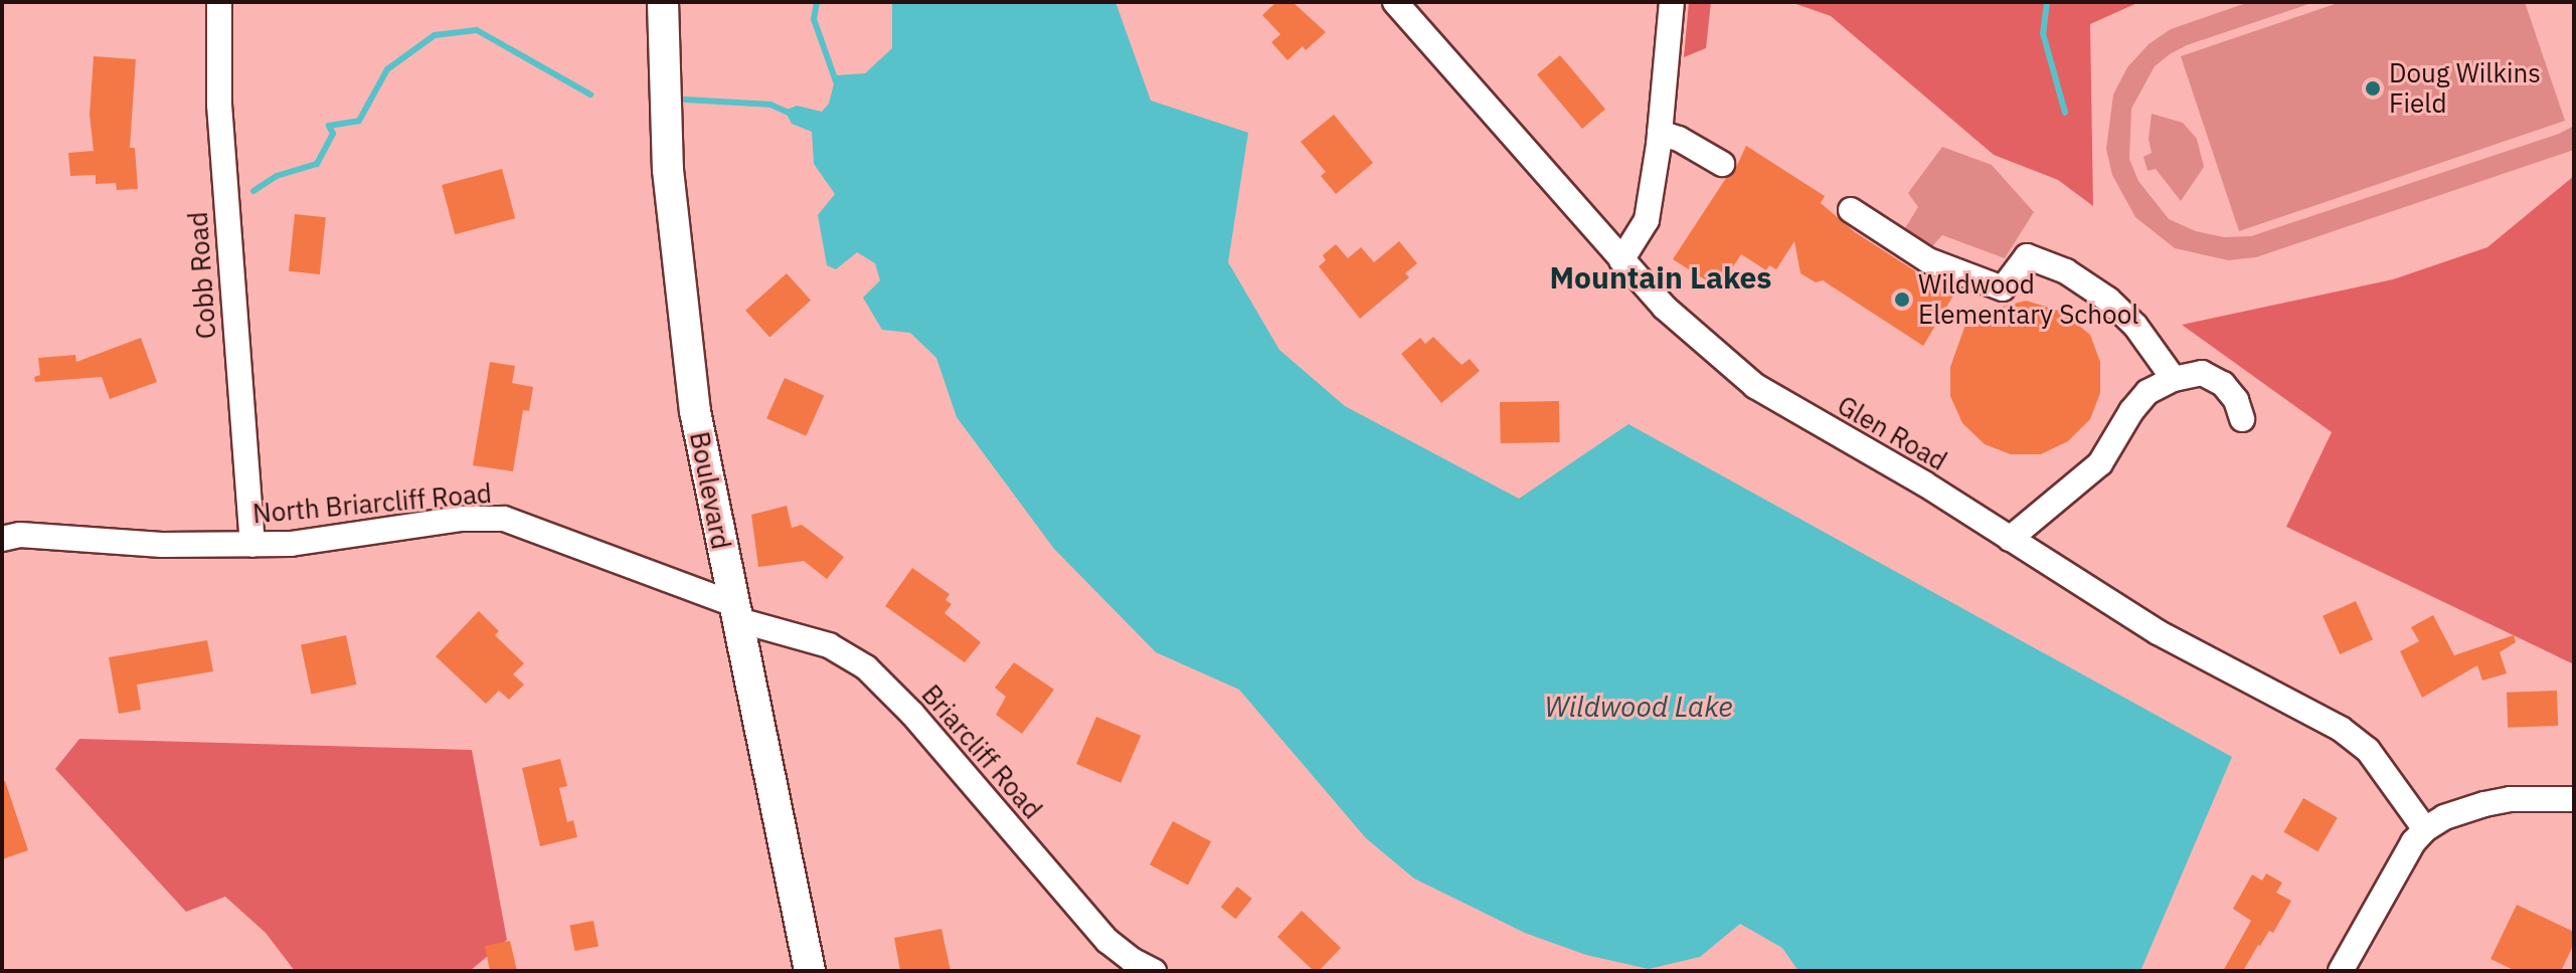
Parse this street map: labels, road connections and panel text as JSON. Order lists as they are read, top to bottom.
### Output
{
  "streets": {
    "main road": ["Boulevard"],
    "street": [
      "Cobb Road",
      "Glen Road",
      "North Briarcliff Road",
      "Briarcliff Road"
    ]
  },
  "crossings": [
    ["Cobb Road", "North Briarcliff Road"],
    ["Boulevard", "North Briarcliff Road"],
    ["Boulevard", "Briarcliff Road"],
    ["North Briarcliff Road", "Briarcliff Road"]
  ],
  "districts": ["Mountain Lakes"],
  "water": ["Wildwood Lake"],
  "places": ["Doug Wilkins Field", "Wildwood Elementary School"]
}
